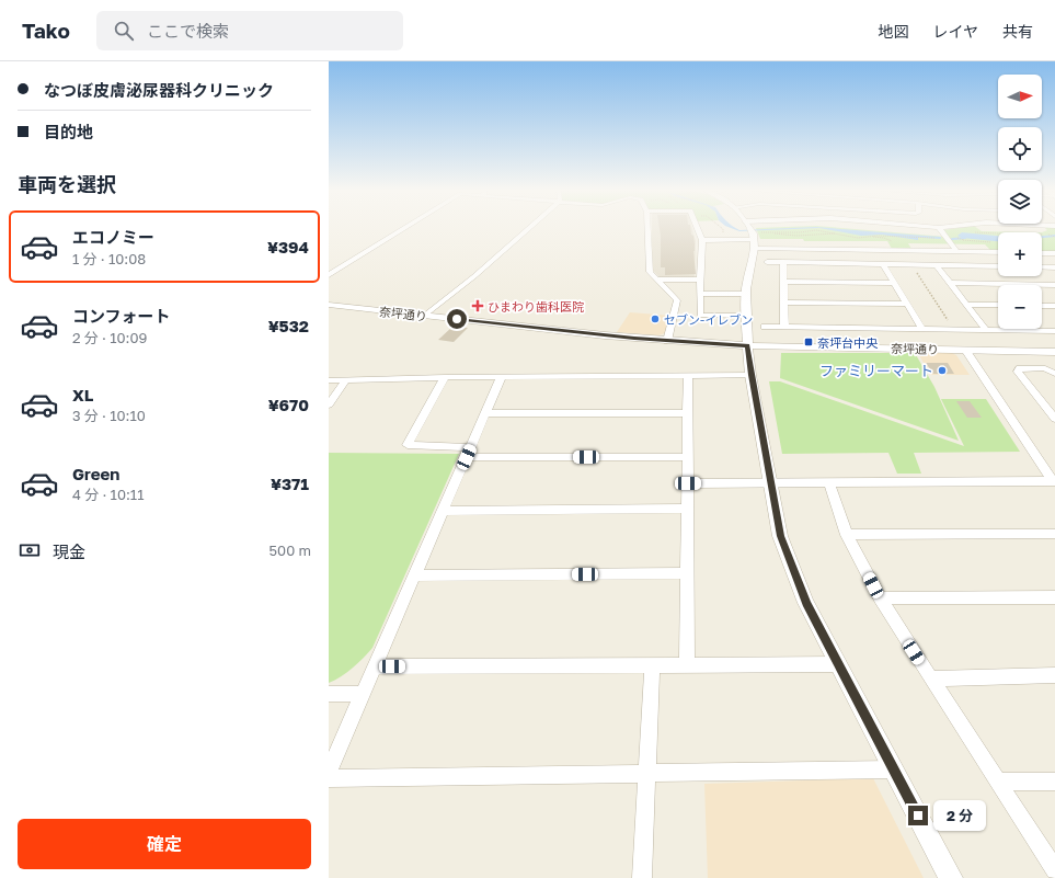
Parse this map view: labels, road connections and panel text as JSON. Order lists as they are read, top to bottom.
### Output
{
  "streets": {
    "street": ["奈坪通り"]
  },
  "places": {
    "health": ["ひまわり歯科医院"],
    "other": ["セブン-イレブン", "ファミリーマート"],
    "transit": ["奈坪台中央"]
  },
  "north": "right",
  "page": {
    "header": "Tako",
    "search": "ここで検索",
    "nav": ["地図", "レイヤ", "共有"],
    "banner": ["なつぼ皮膚泌尿器科クリニック", "目的地"],
    "map_buttons": ["+", "−"],
    "heading": "車両を選択",
    "list": [
      {
        "name": "エコノミー",
        "note": "1 分 · 10:08",
        "value": "¥394"
      },
      {
        "name": "コンフォート",
        "note": "2 分 · 10:09",
        "value": "¥532"
      },
      {
        "name": "XL",
        "note": "3 分 · 10:10",
        "value": "¥670"
      },
      {
        "name": "Green",
        "note": "4 分 · 10:11",
        "value": "¥371"
      }
    ],
    "pay": ["現金", "500 m"],
    "bubble": "2 分",
    "buttons": "確定"
  }
}
